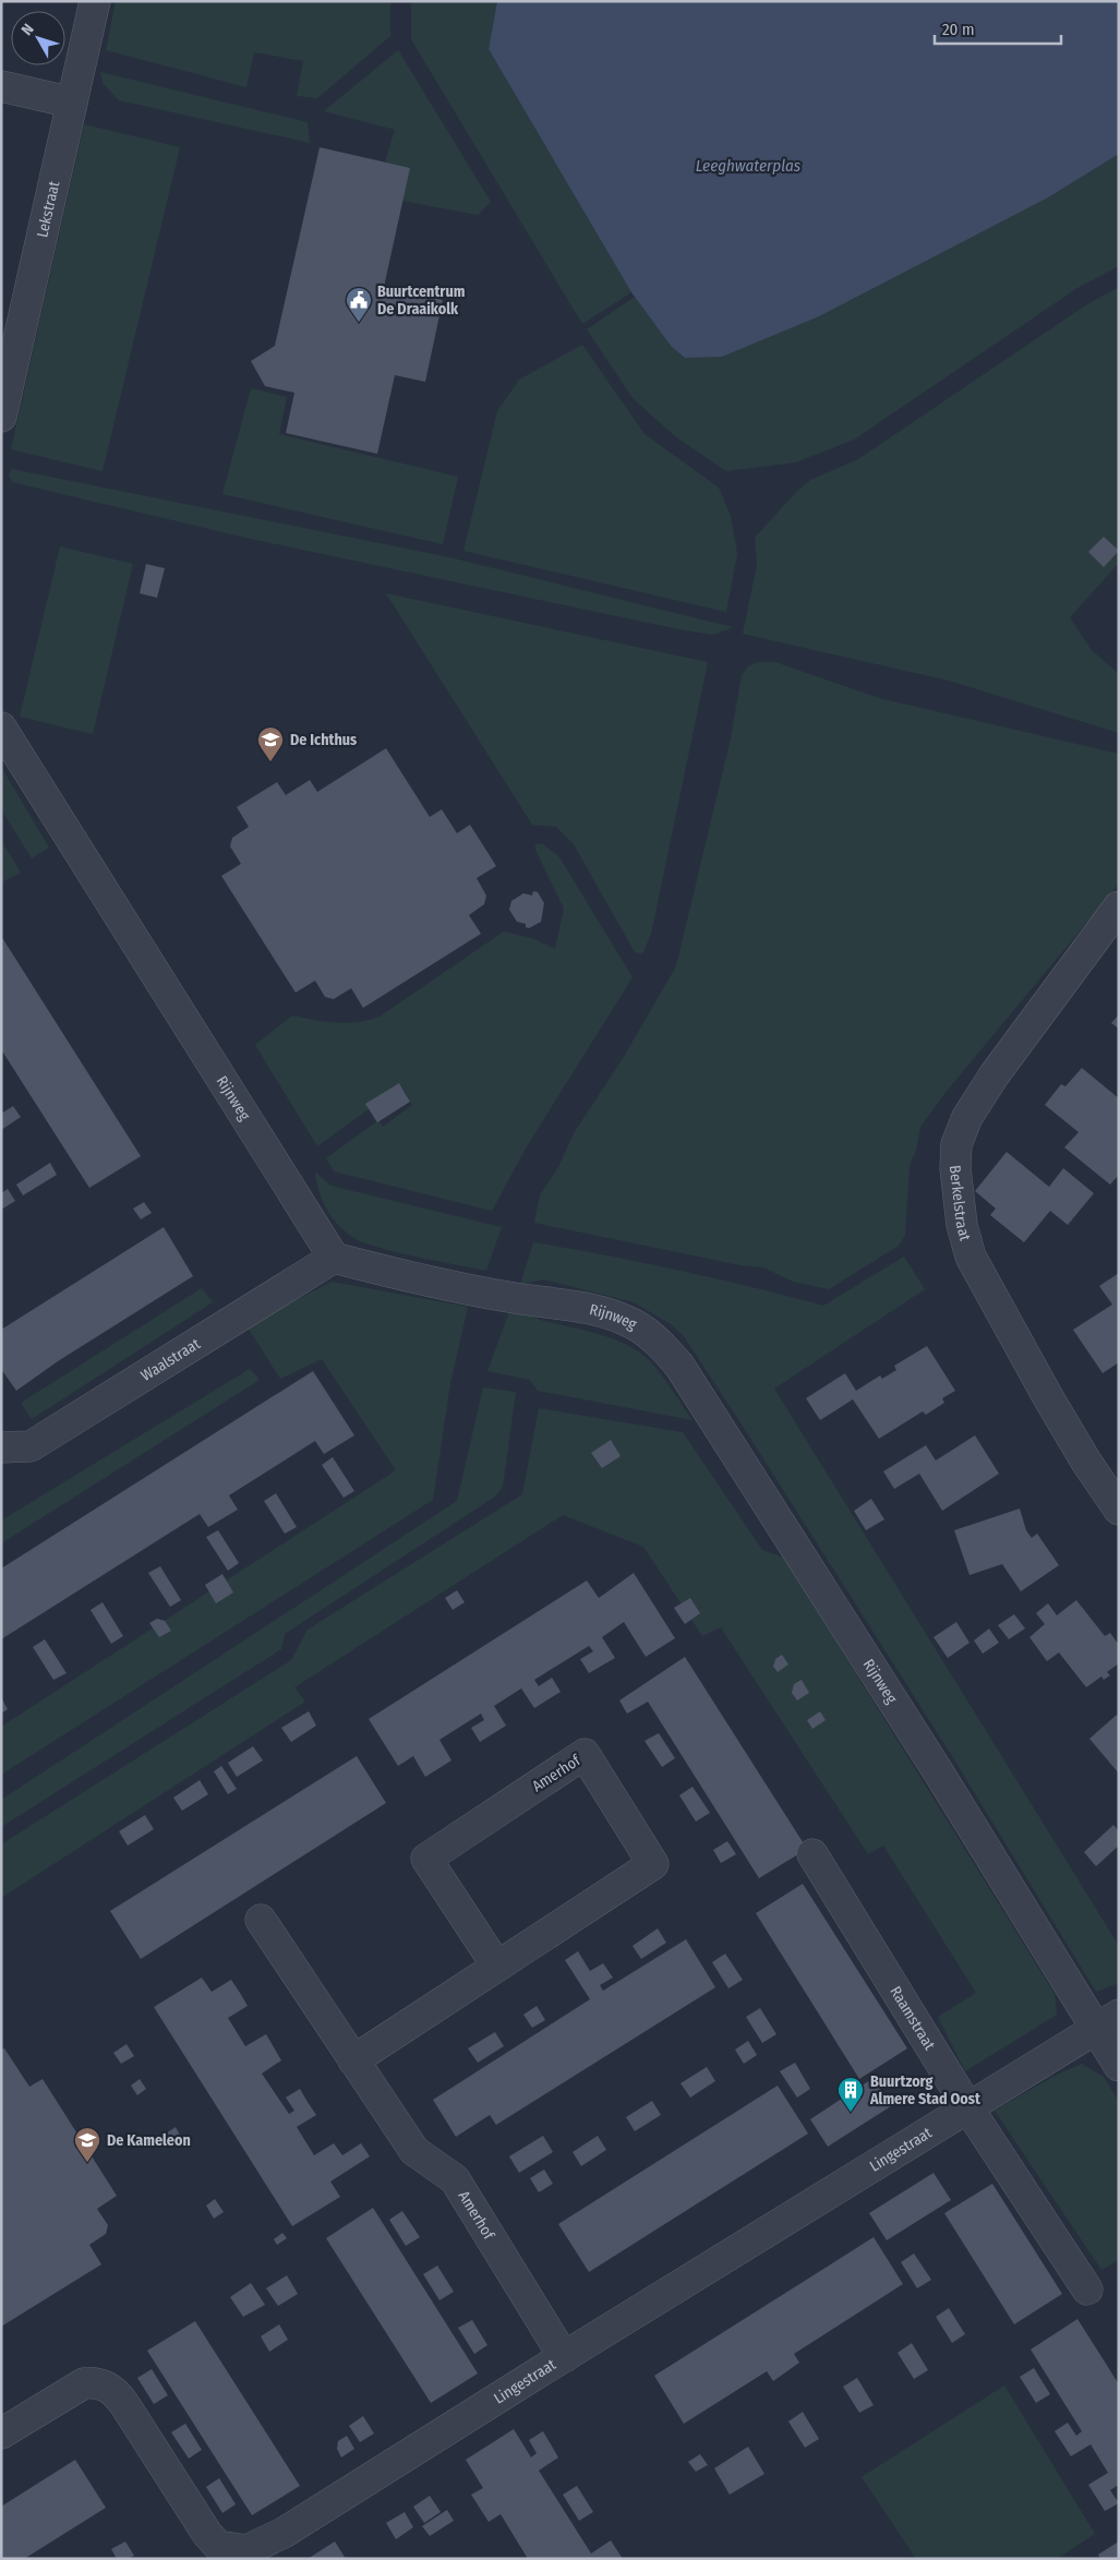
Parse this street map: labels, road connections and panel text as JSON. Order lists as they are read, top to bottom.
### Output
{
  "streets": {
    "street": [
      "Lekstraat",
      "Rijnweg",
      "Berkelstraat",
      "Waalstraat",
      "Amerhof",
      "Raamstraat",
      "Lingestraat"
    ]
  },
  "crossings": [
    ["Rijnweg", "Waalstraat"],
    ["Rijnweg", "Lingestraat"],
    ["Amerhof", "Lingestraat"],
    ["Raamstraat", "Lingestraat"]
  ],
  "water": ["Leeghwaterplas"],
  "places": {
    "public building": ["Buurtcentrum De Draaikolk"],
    "school or university": ["De Ichthus", "De Kameleon"],
    "building": ["Buurtzorg Almere Stad Oost"]
  },
  "scale_bar": "20 m",
  "north": "top left"
}
